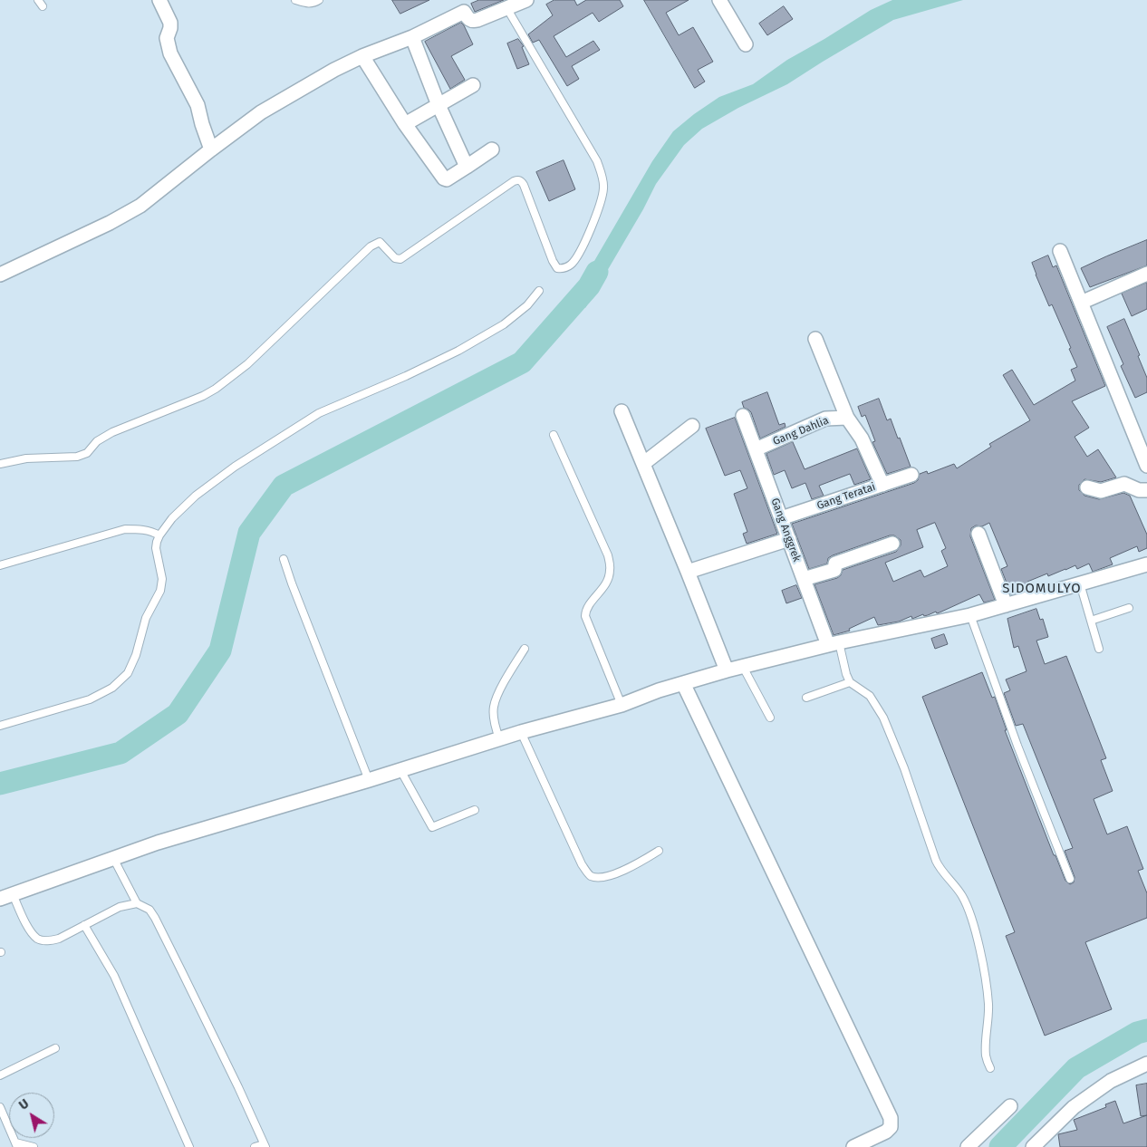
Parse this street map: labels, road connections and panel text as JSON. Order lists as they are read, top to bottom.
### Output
{
  "streets": {
    "street": ["Gang Dahlia", "Gang Teratai", "Gang Anggrek"]
  },
  "crossings": [
    ["Gang Dahlia", "Gang Anggrek"],
    ["Gang Teratai", "Gang Anggrek"]
  ],
  "districts": ["SIDOMULYO"],
  "north": "top left"
}
